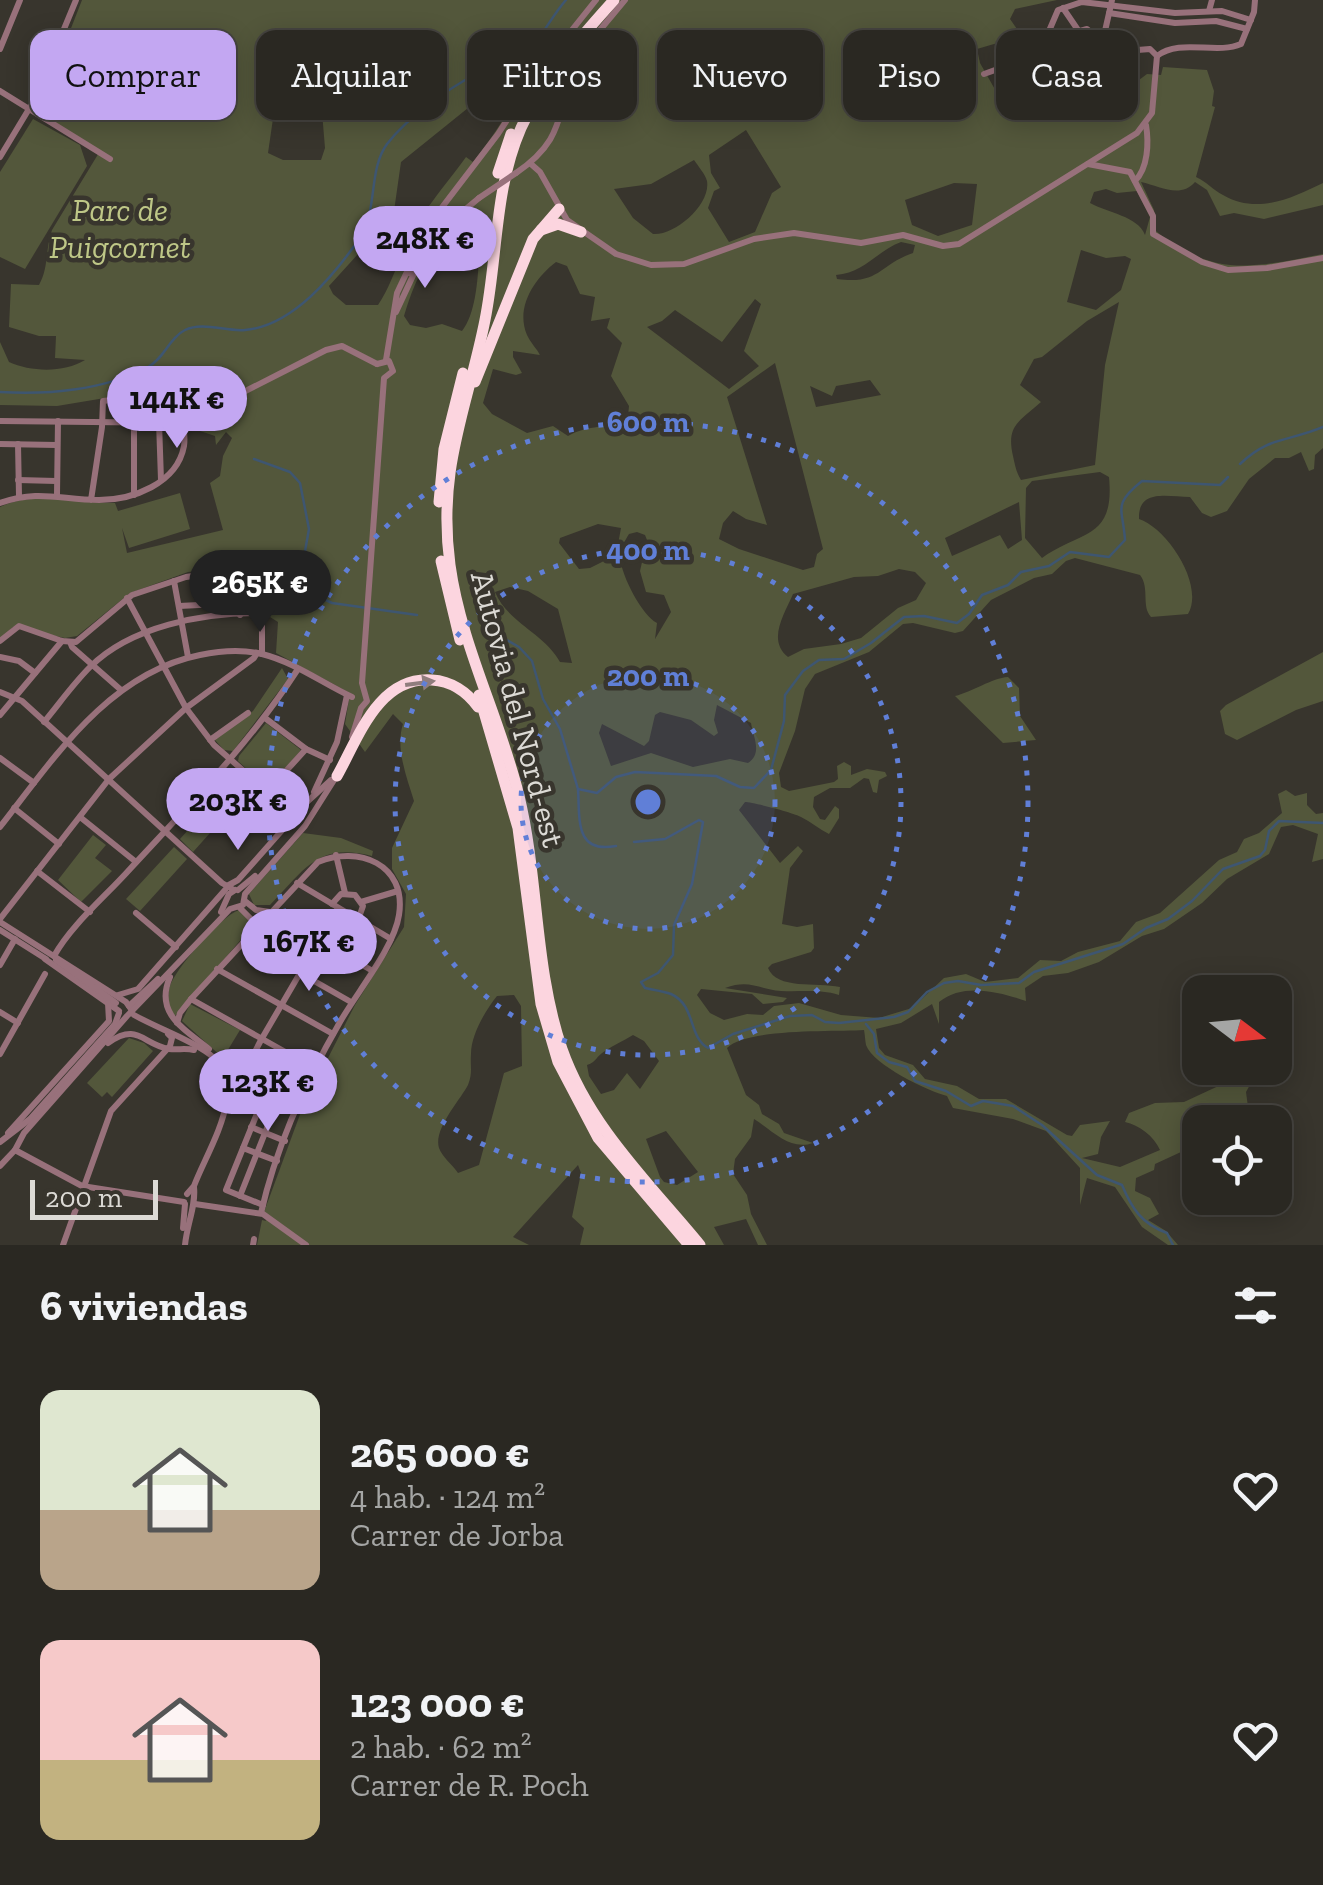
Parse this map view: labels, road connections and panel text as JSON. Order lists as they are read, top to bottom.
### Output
{
  "streets": {
    "highway": ["Autovia del Nord-est"]
  },
  "parks": ["Parc de Puigcornet"],
  "scale_bar": "200 m",
  "north": "right",
  "page": {
    "chip": [
      "Comprar",
      "Alquilar",
      "Filtros",
      "Nuevo",
      "Piso",
      "Casa"
    ],
    "price": [
      "248K €",
      "144K €",
      "265K €",
      "203K €",
      "167K €",
      "123K €"
    ],
    "scale": "200 m",
    "heading": "6 viviendas",
    "list": [
      {
        "name": "265 000 €",
        "note": "4 hab. · 124 m² · Carrer de Jorba"
      },
      {
        "name": "123 000 €",
        "note": "2 hab. · 62 m² · Carrer de R. Poch"
      }
    ]
  },
  "rings": ["600 m", "400 m", "200 m"]
}
